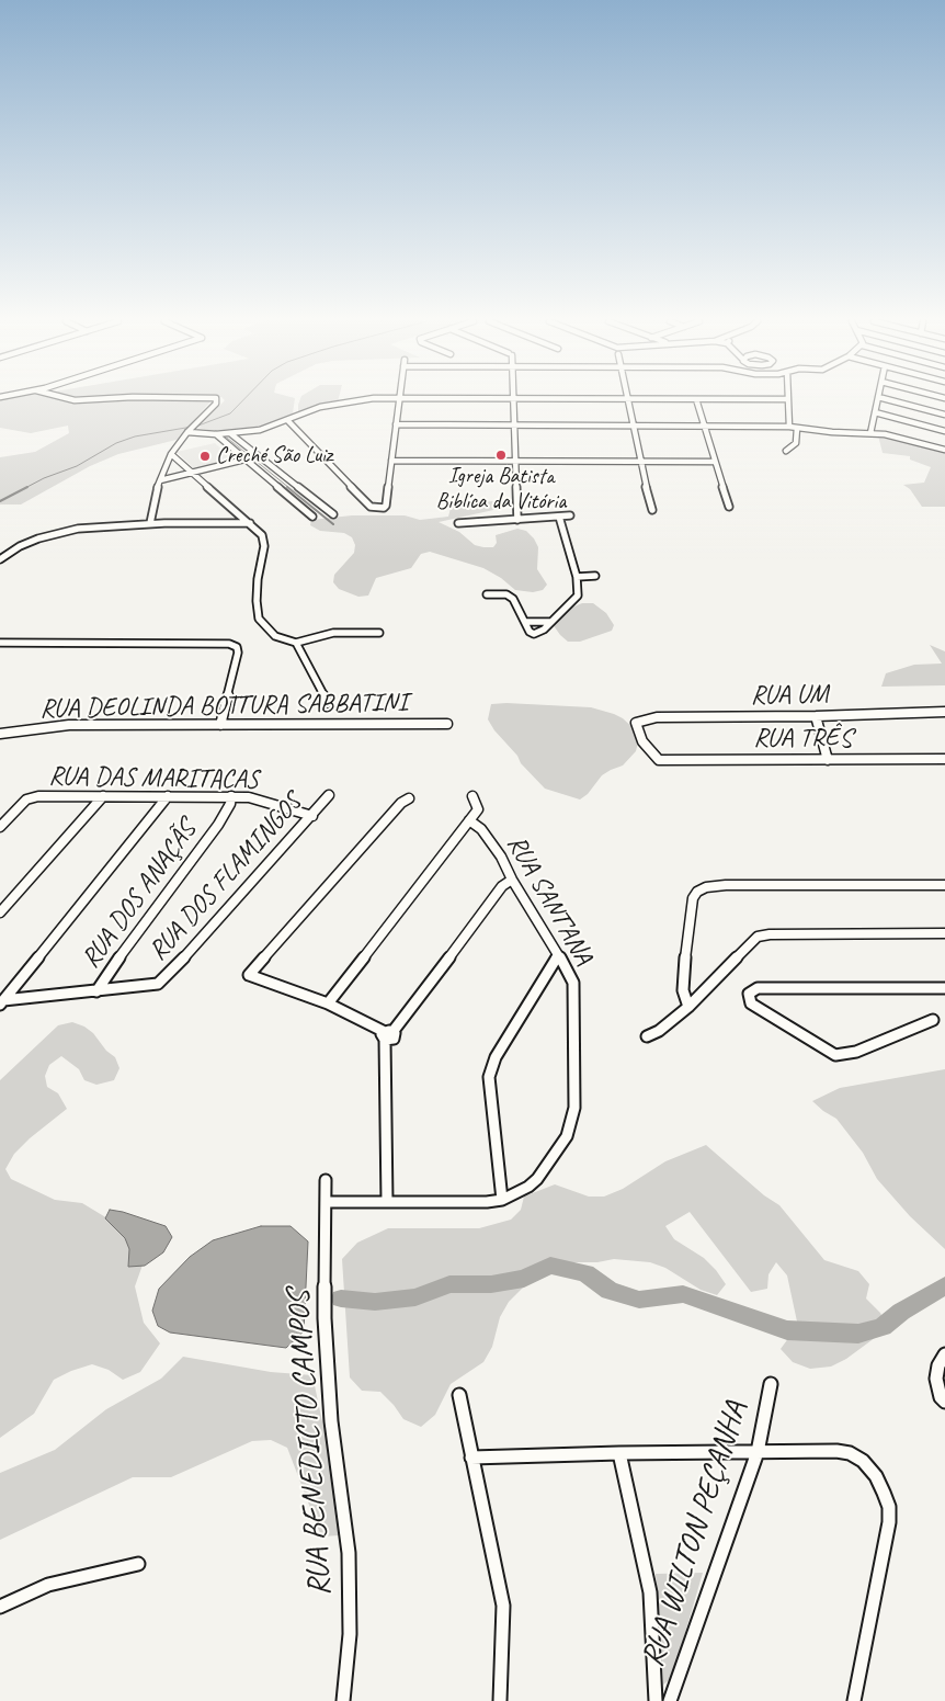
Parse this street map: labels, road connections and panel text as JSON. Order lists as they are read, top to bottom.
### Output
{
  "streets": {
    "street": [
      "RUA UM",
      "RUA DEOLINDA BOTTURA SABBATINI",
      "RUA TRÊS",
      "RUA DAS MARITACAS",
      "RUA DOS FLAMINGOS",
      "RUA DOS ANAÇÃS",
      "RUA SANT’ANA",
      "RUA BENEDICTO CAMPOS",
      "RUA WILTON PEÇANHA"
    ]
  },
  "crossings": [
    ["RUA UM", "RUA TRÊS"],
    ["RUA DAS MARITACAS", "RUA DOS FLAMINGOS"],
    ["RUA DAS MARITACAS", "RUA DOS ANAÇÃS"],
    ["RUA DOS FLAMINGOS", "RUA DOS ANAÇÃS"],
    ["RUA SANT’ANA", "RUA BENEDICTO CAMPOS"]
  ],
  "places": ["Igreja Batista Biblíca da Vitória", "Creché São Luiz"]
}
